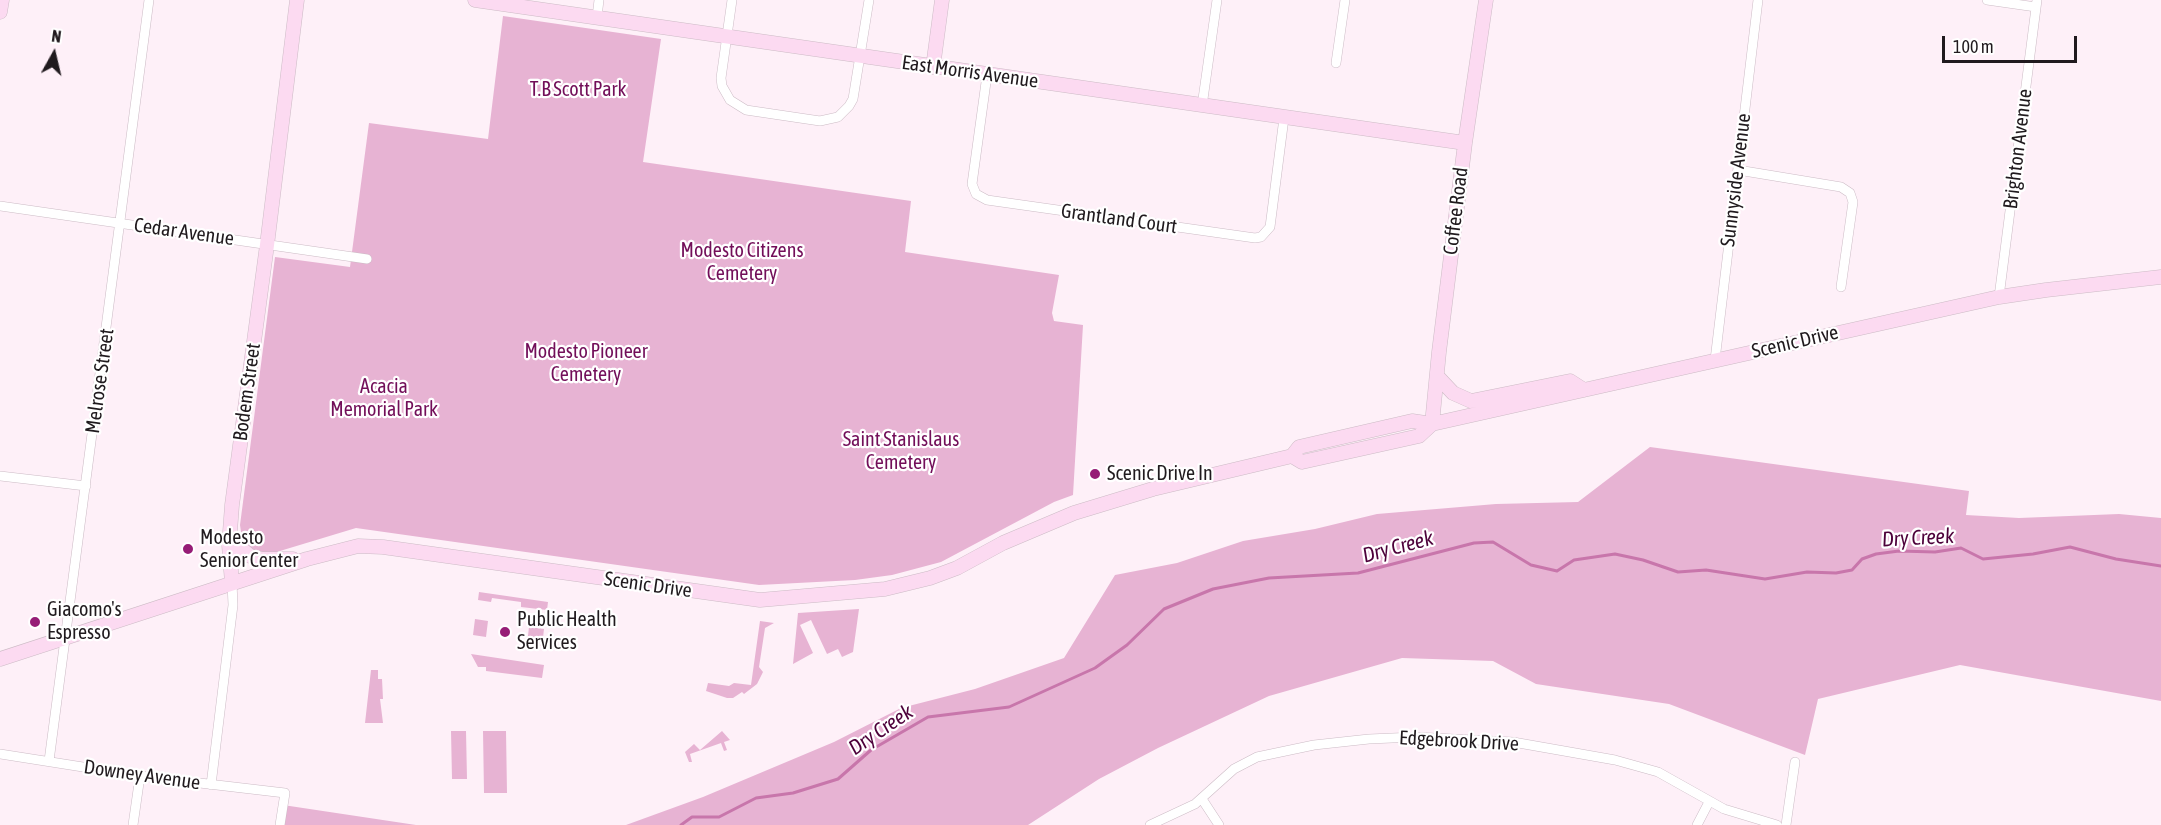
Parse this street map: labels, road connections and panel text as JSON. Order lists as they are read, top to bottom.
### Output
{
  "streets": {
    "main road": [
      "East Morris Avenue",
      "Coffee Road",
      "Scenic Drive",
      "Bodem Street"
    ],
    "street": [
      "Brighton Avenue",
      "Sunnyside Avenue",
      "Grantland Court",
      "Cedar Avenue",
      "Melrose Street",
      "Edgebrook Drive",
      "Downey Avenue"
    ]
  },
  "crossings": [
    ["East Morris Avenue", "Coffee Road"],
    ["East Morris Avenue", "Grantland Court"],
    ["Brighton Avenue", "Scenic Drive"],
    ["Sunnyside Avenue", "Scenic Drive"],
    ["Coffee Road", "Scenic Drive"],
    ["Cedar Avenue", "Melrose Street"],
    ["Cedar Avenue", "Bodem Street"],
    ["Scenic Drive", "Melrose Street"],
    ["Scenic Drive", "Bodem Street"],
    ["Melrose Street", "Downey Avenue"],
    ["Bodem Street", "Downey Avenue"]
  ],
  "water": ["Dry Creek"],
  "parks": [
    "T.B Scott Park",
    "Modesto Citizens Cemetery",
    "Modesto Pioneer Cemetery",
    "Acacia Memorial Park",
    "Saint Stanislaus Cemetery"
  ],
  "places": [
    "Scenic Drive In",
    "Modesto Senior Center",
    "Giacomo's Espresso",
    "Public Health Services"
  ],
  "scale_bar": "100 m",
  "north": "top"
}
